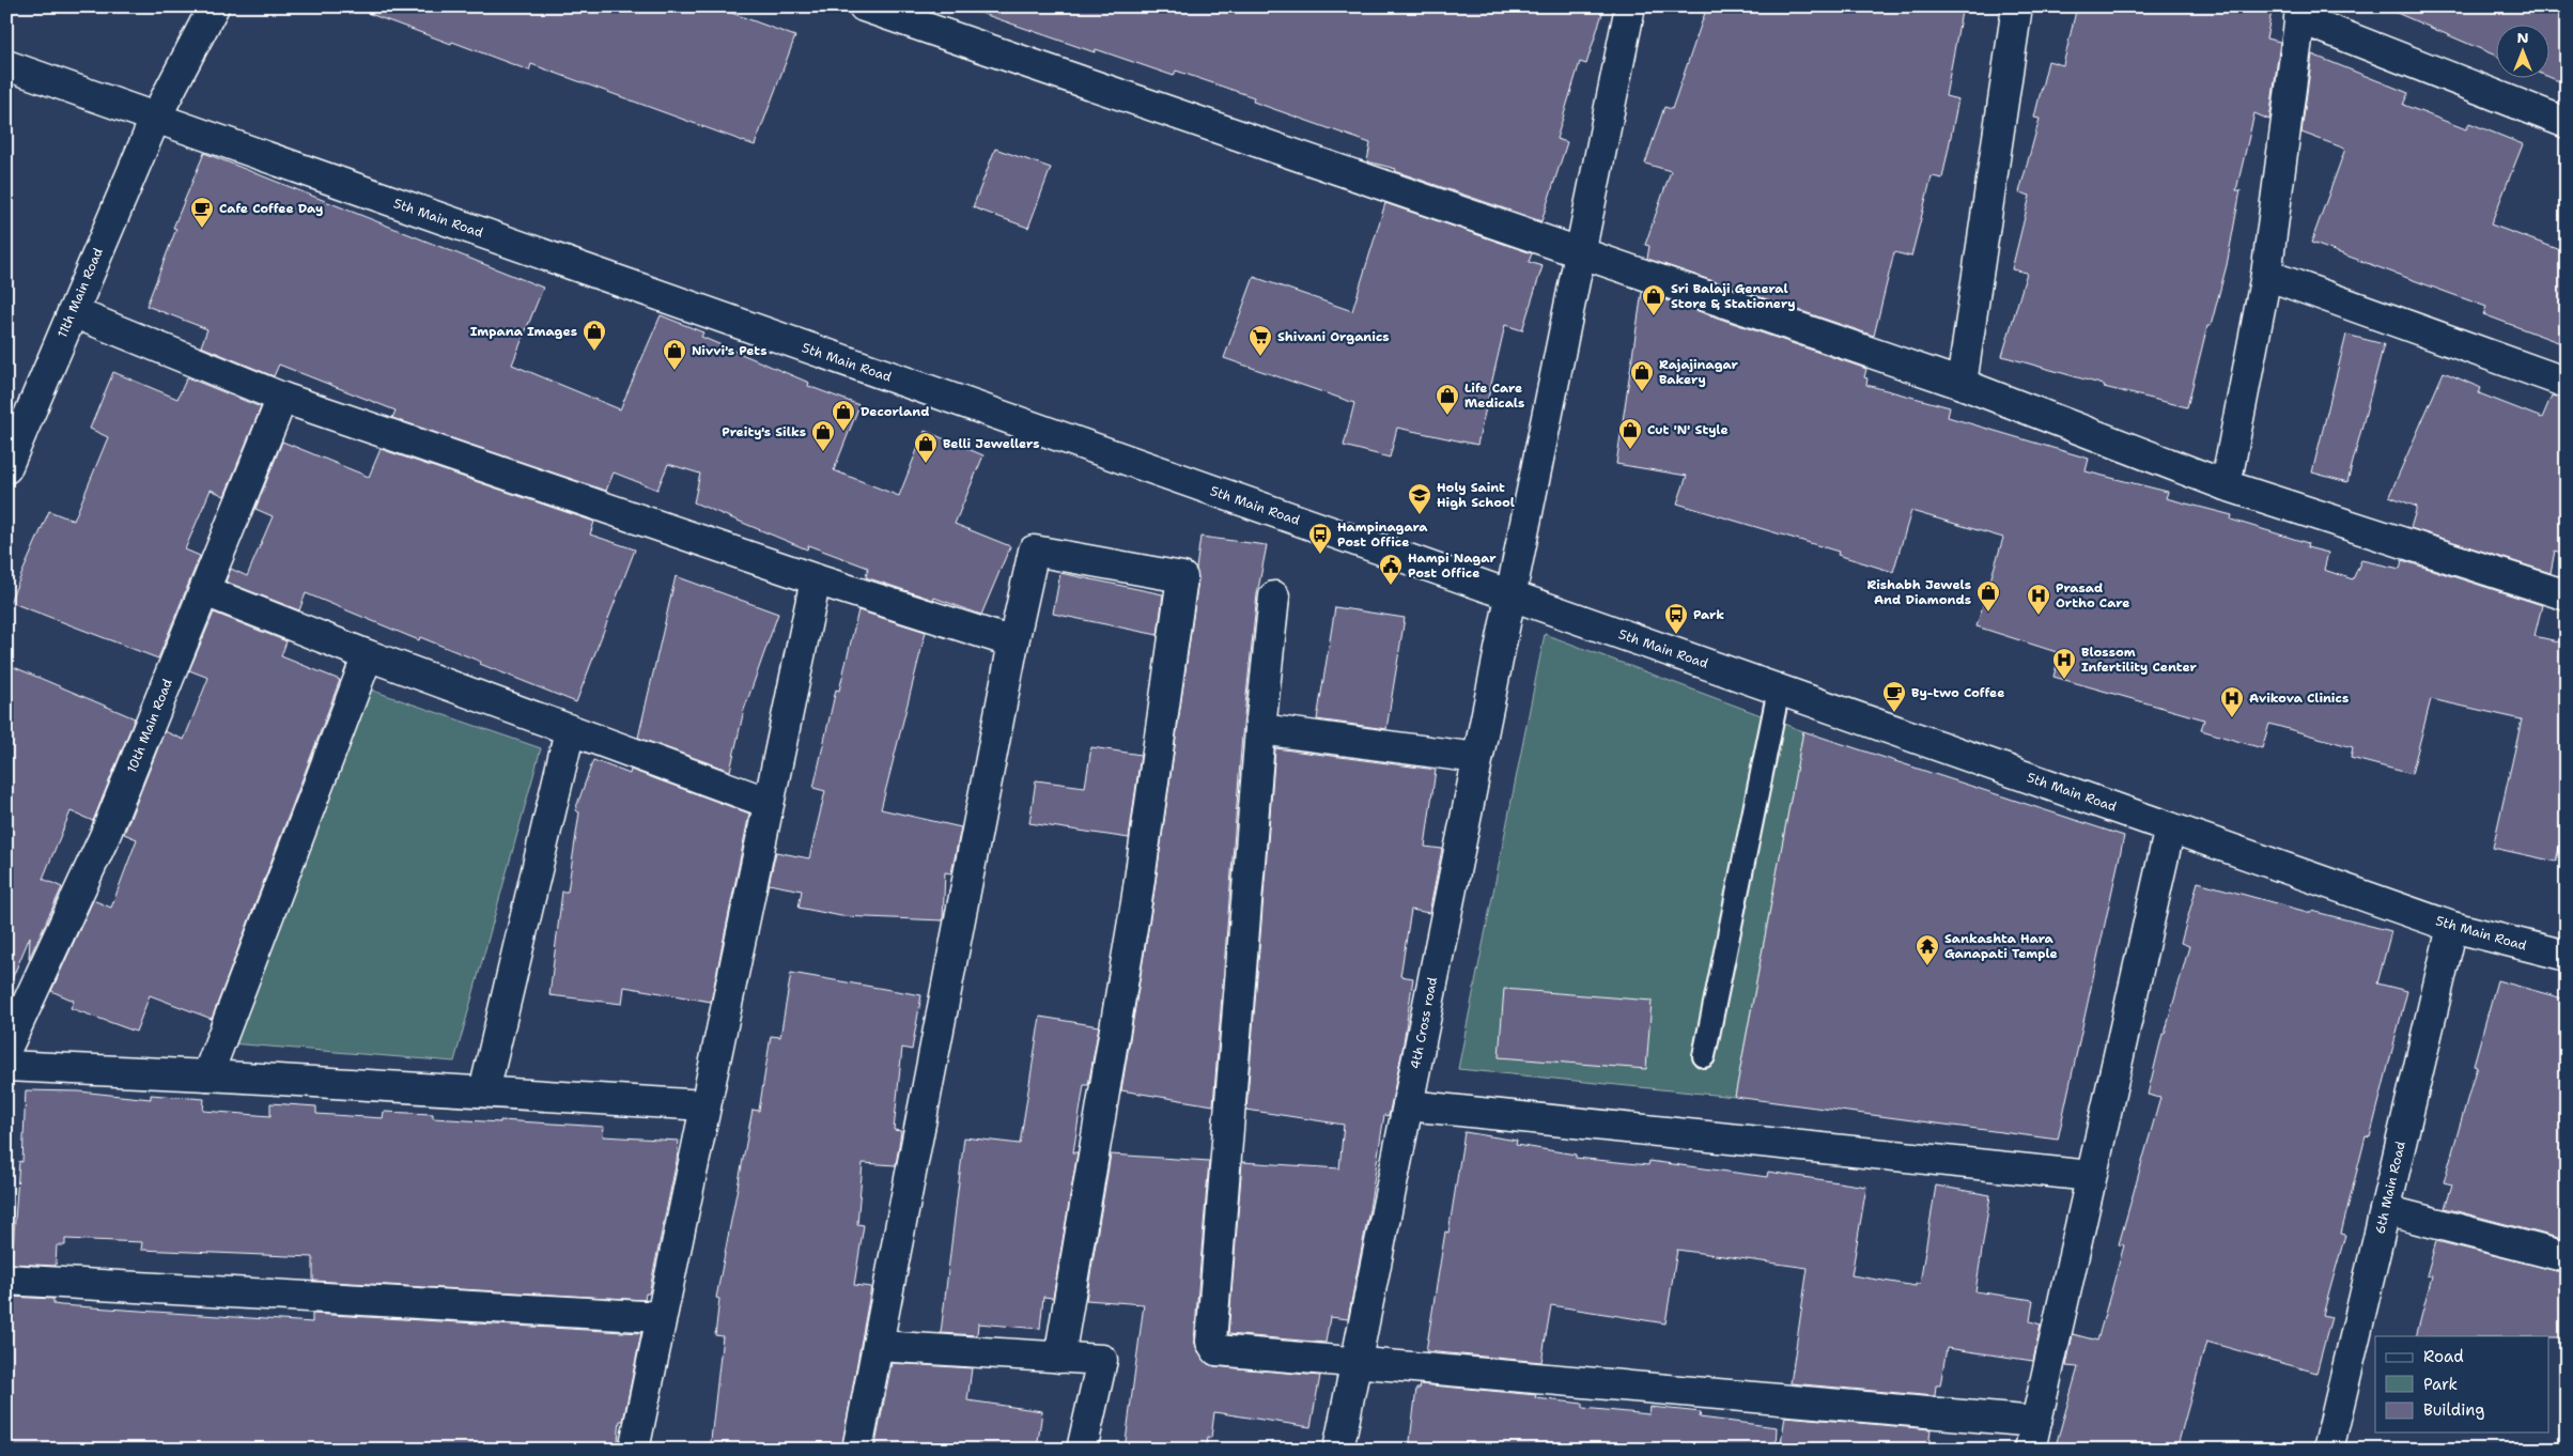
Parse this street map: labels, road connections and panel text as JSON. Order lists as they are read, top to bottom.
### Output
{
  "streets": {
    "street": [
      "5th Main Road",
      "11th Main Road",
      "10th Main Road",
      "4th Cross road",
      "6th Main Road"
    ]
  },
  "crossings": [
    ["5th Main Road", "11th Main Road"],
    ["5th Main Road", "4th Cross road"],
    ["5th Main Road", "6th Main Road"]
  ],
  "places": {
    "cafe": ["Cafe Coffee Day", "By-two Coffee"],
    "shop": [
      "Sri Balaji General Store & Stationery",
      "Impana Images",
      "Nivvi's Pets",
      "Rajajinagar Bakery",
      "Life Care Medicals",
      "Decorland",
      "Cut 'N' Style",
      "Preity's Silks",
      "Belli Jewellers",
      "Rishabh Jewels And Diamonds"
    ],
    "supermarket": ["Shivani Organics"],
    "school or university": ["Holy Saint High School"],
    "bus stop": ["Hampinagara Post Office", "Park"],
    "public building": ["Hampi Nagar Post Office"],
    "hospital": ["Prasad Ortho Care", "Blossom Infertility Center", "Avikova Clinics"],
    "temple": ["Sankashta Hara Ganapati Temple"]
  },
  "legend": ["Road", "Park", "Building"],
  "north": "top"
}
